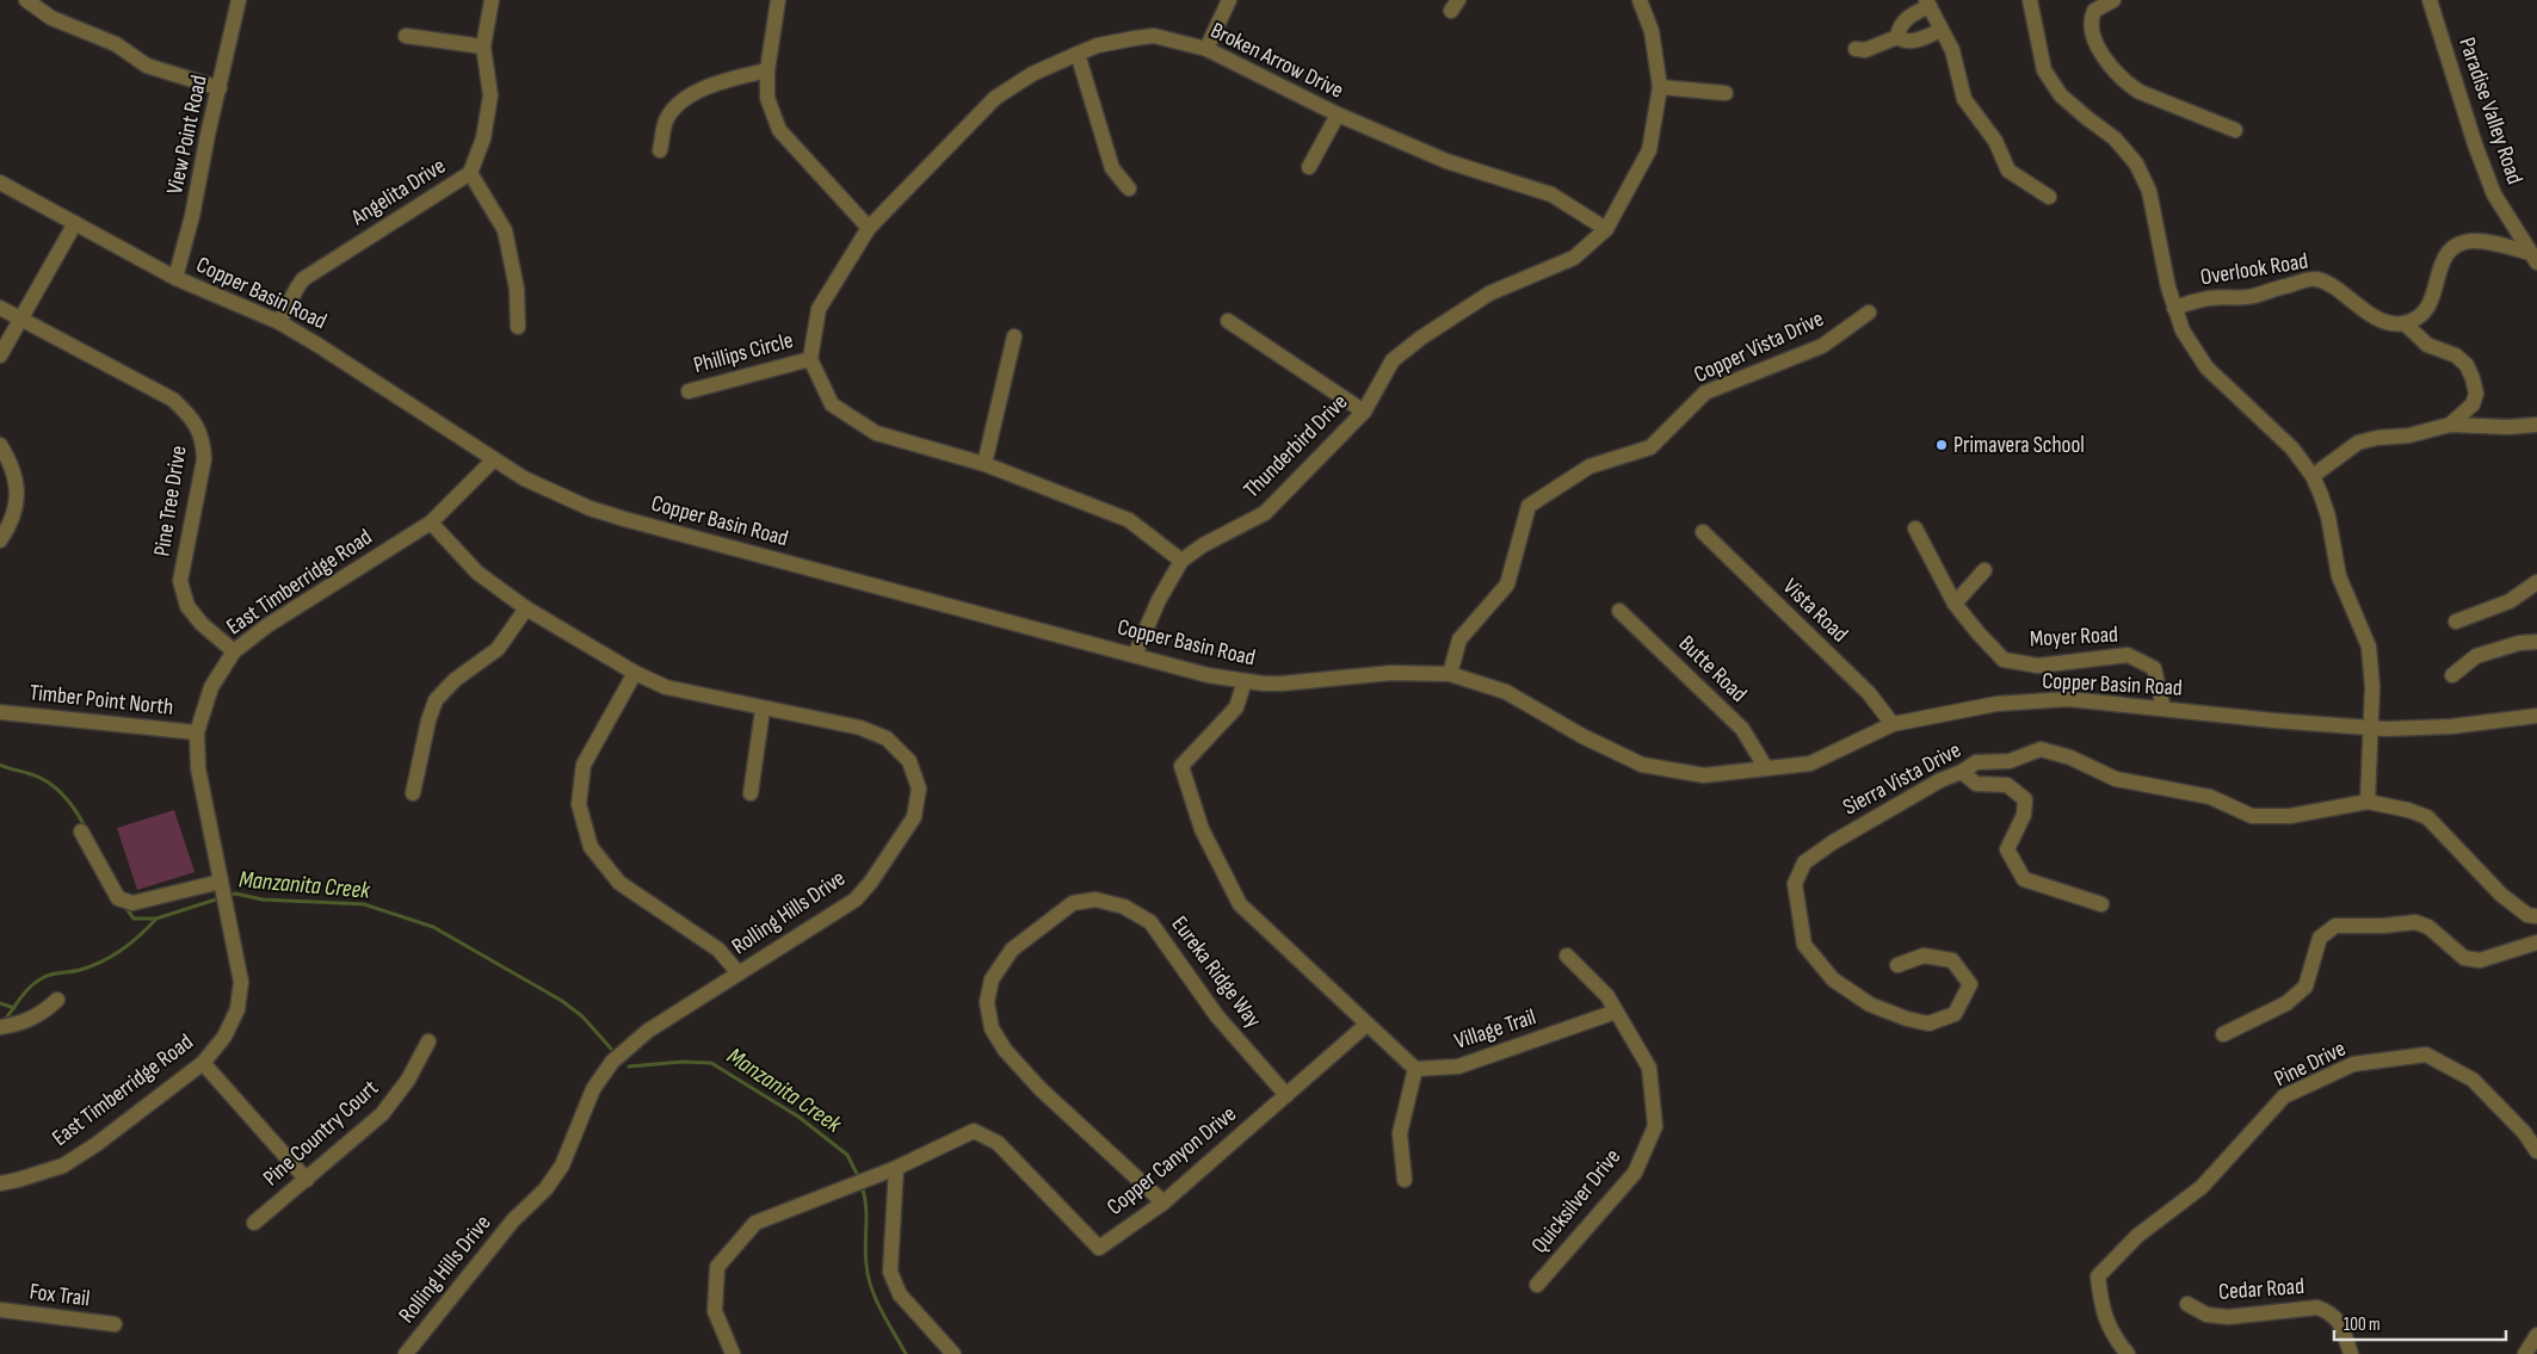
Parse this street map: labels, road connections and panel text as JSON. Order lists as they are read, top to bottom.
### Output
{
  "streets": {
    "street": [
      "Broken Arrow Drive",
      "Paradise Valley Road",
      "View Point Road",
      "Angelita Drive",
      "Overlook Road",
      "Copper Basin Road",
      "Copper Vista Drive",
      "Phillips Circle",
      "Thunderbird Drive",
      "Pine Tree Drive",
      "East Timberridge Road",
      "Vista Road",
      "Moyer Road",
      "Butte Road",
      "Timber Point North",
      "Sierra Vista Drive",
      "Rolling Hills Drive",
      "Eureka Ridge Way",
      "Village Trail",
      "Pine Drive",
      "Pine Country Court",
      "Copper Canyon Drive",
      "Quicksilver Drive",
      "Cedar Road",
      "Fox Trail"
    ]
  },
  "crossings": [
    ["Broken Arrow Drive", "Phillips Circle"],
    ["Broken Arrow Drive", "Thunderbird Drive"],
    ["View Point Road", "Copper Basin Road"],
    ["Angelita Drive", "Copper Basin Road"],
    ["Copper Basin Road", "Copper Vista Drive"],
    ["Copper Basin Road", "Thunderbird Drive"],
    ["Copper Basin Road", "East Timberridge Road"],
    ["Copper Basin Road", "Vista Road"],
    ["Copper Basin Road", "Moyer Road"],
    ["Copper Basin Road", "Butte Road"],
    ["Pine Tree Drive", "East Timberridge Road"],
    ["East Timberridge Road", "Timber Point North"],
    ["East Timberridge Road", "Rolling Hills Drive"],
    ["Eureka Ridge Way", "Copper Canyon Drive"],
    ["Village Trail", "Quicksilver Drive"]
  ],
  "water": ["Manzanita Creek"],
  "places": ["Primavera School"],
  "scale_bar": "100 m"
}
